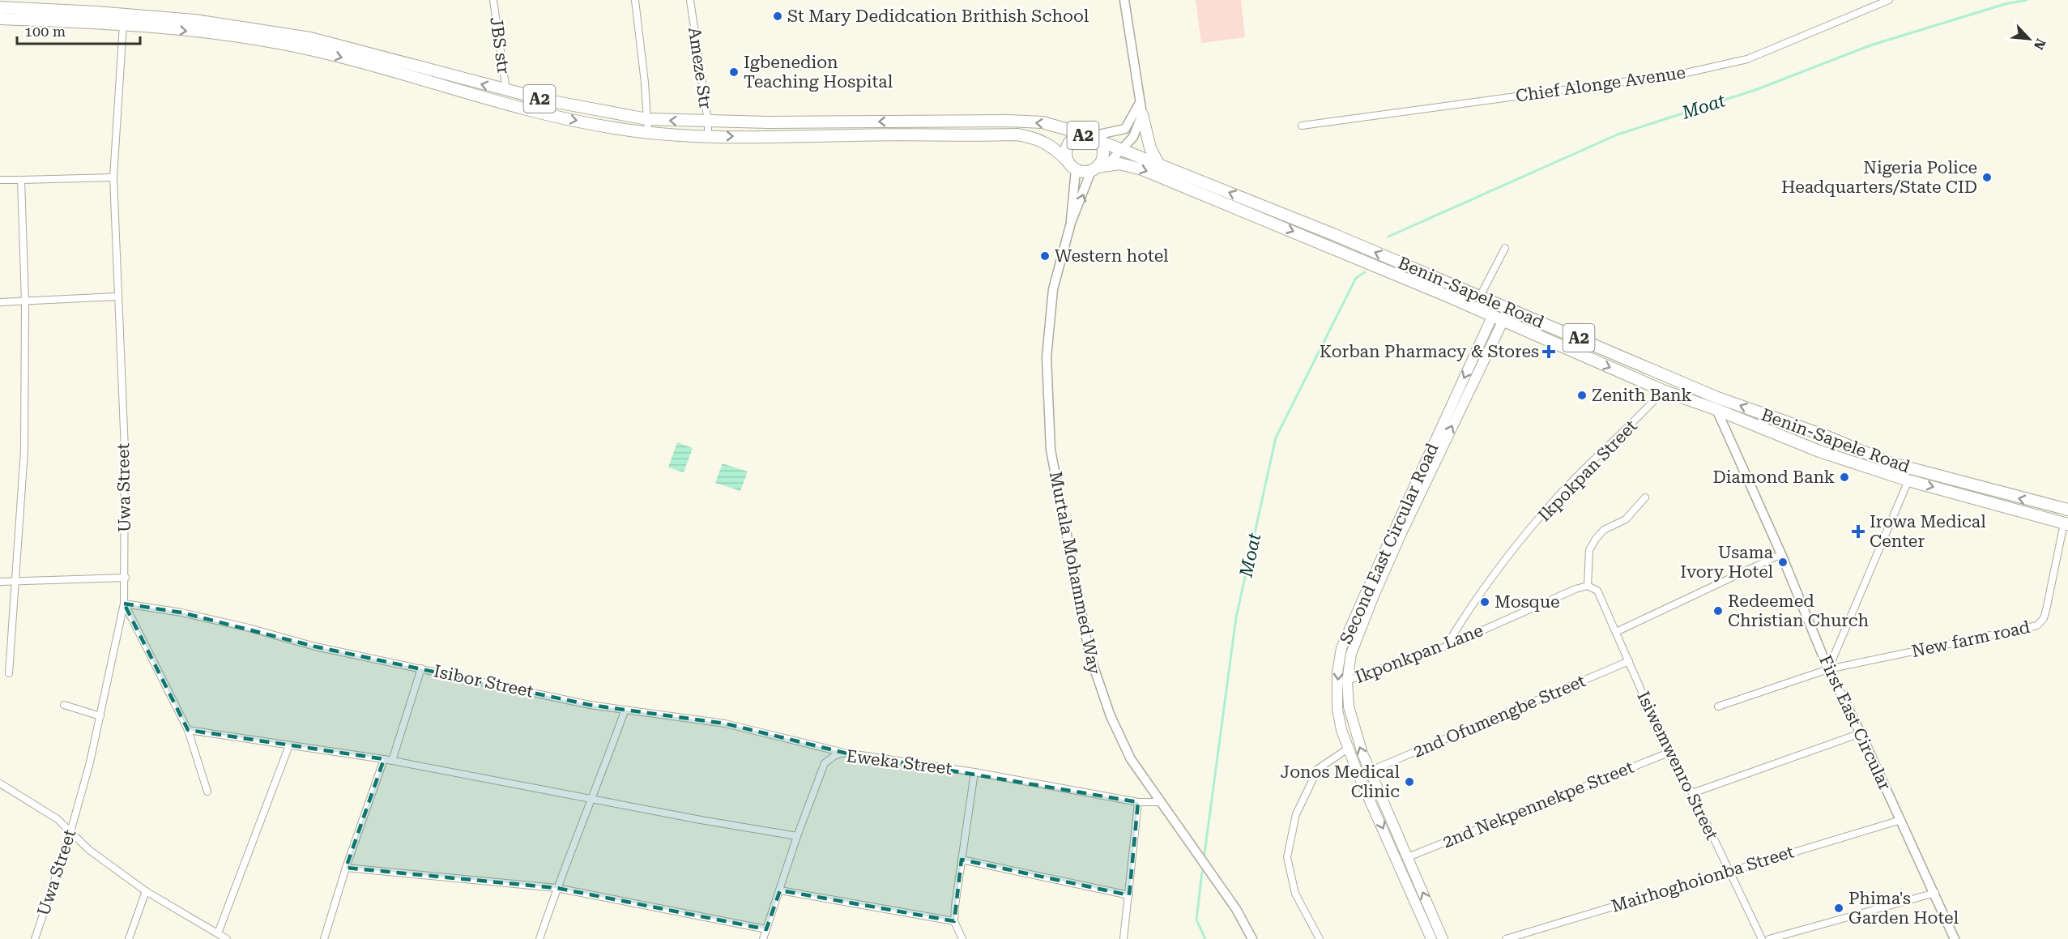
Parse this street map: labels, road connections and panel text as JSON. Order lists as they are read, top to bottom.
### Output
{
  "streets": {
    "highway": ["A2", "Benin-Sapele Road"],
    "main road": ["Second East Circular Road"],
    "street": [
      "JBS str",
      "Ameze Str",
      "Chief Alonge Avenue",
      "Ikpokpan Street",
      "Uwa Street",
      "Murtala Mohammed Way",
      "New farm road",
      "Ikponkpan Lane",
      "Isibor Street",
      "2nd Ofumengbe Street",
      "First East Circular",
      "Eweka Street",
      "Isiwemwenro Street",
      "2nd Nekpennekpe Street",
      "Mairhoghoionba Street"
    ]
  },
  "crossings": [
    ["JBS str", "A2"],
    ["Ameze Str", "A2"],
    ["A2", "Benin-Sapele Road"],
    ["A2", "Uwa Street"],
    ["Benin-Sapele Road", "Ikpokpan Street"],
    ["Benin-Sapele Road", "Second East Circular Road"],
    ["Benin-Sapele Road", "New farm road"],
    ["Benin-Sapele Road", "First East Circular"],
    ["Ikpokpan Street", "Ikponkpan Lane"],
    ["Uwa Street", "Isibor Street"],
    ["Second East Circular Road", "Ikponkpan Lane"],
    ["Second East Circular Road", "2nd Ofumengbe Street"],
    ["Second East Circular Road", "2nd Nekpennekpe Street"],
    ["Murtala Mohammed Way", "Eweka Street"],
    ["New farm road", "First East Circular"],
    ["Ikponkpan Lane", "Isiwemwenro Street"],
    ["Isibor Street", "Eweka Street"],
    ["2nd Ofumengbe Street", "Isiwemwenro Street"],
    ["First East Circular", "Mairhoghoionba Street"],
    ["Isiwemwenro Street", "2nd Nekpennekpe Street"],
    ["Isiwemwenro Street", "Mairhoghoionba Street"]
  ],
  "water": ["Moat"],
  "places": {
    "other": [
      "St Mary Dedidcation Brithish School",
      "Igbenedion Teaching Hospital",
      "Nigeria Police Headquarters/State CID",
      "Western hotel",
      "Zenith Bank",
      "Diamond Bank",
      "Usama Ivory Hotel",
      "Mosque",
      "Redeemed Christian Church",
      "Jonos Medical Clinic",
      "Phima's Garden Hotel"
    ],
    "health": ["Korban Pharmacy & Stores", "Irowa Medical Center"]
  },
  "scale_bar": "100 m",
  "north": "bottom right"
}
